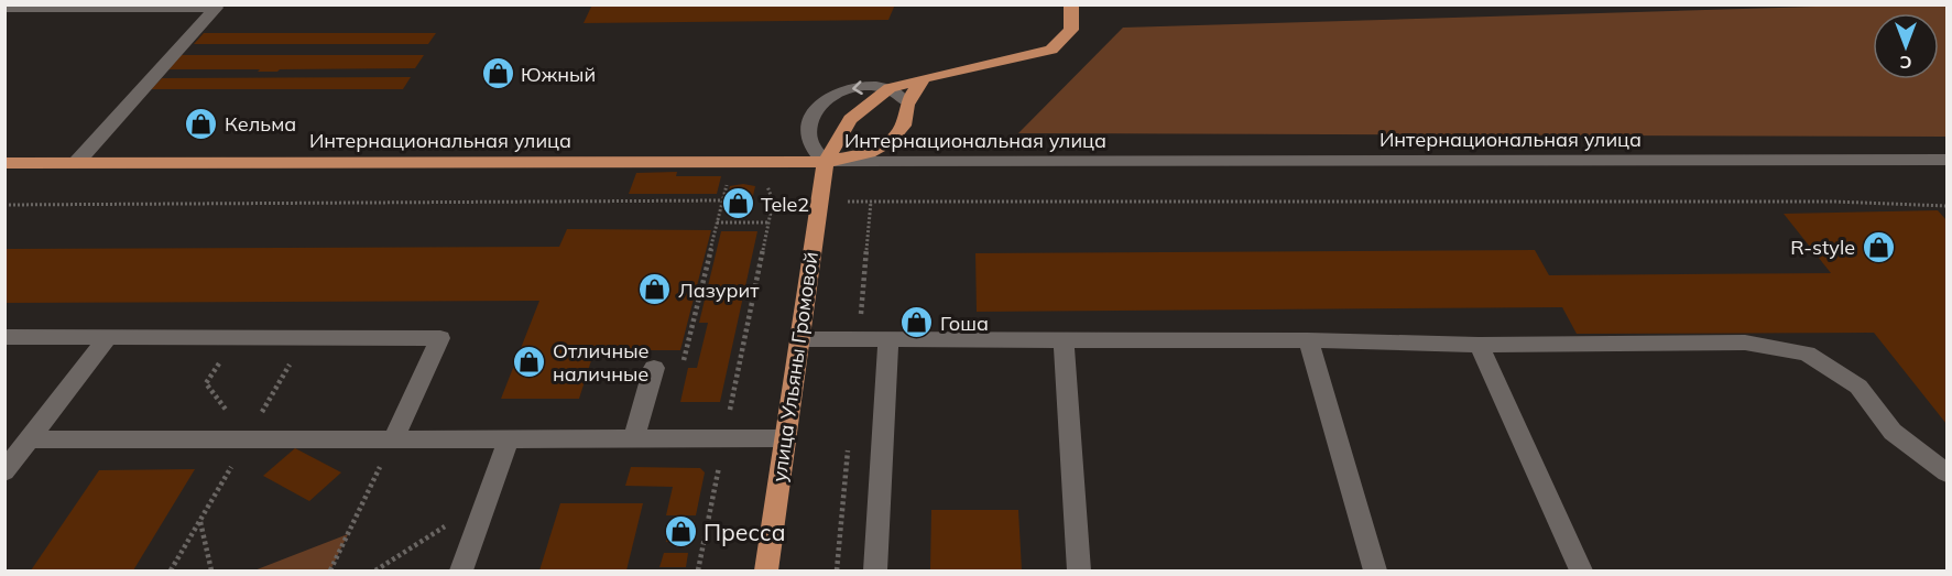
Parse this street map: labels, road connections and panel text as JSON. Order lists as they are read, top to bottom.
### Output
{
  "streets": {
    "main road": ["Интернациональная улица", "улица Ульяны Громовой"]
  },
  "crossings": [
    ["Интернациональная улица", "улица Ульяны Громовой"]
  ],
  "places": {
    "shop": [
      "Южный",
      "Кельма",
      "Tele2",
      "R-style",
      "Лазурит",
      "Гоша",
      "Отличные наличные",
      "Пресса"
    ]
  },
  "north": "bottom"
}
